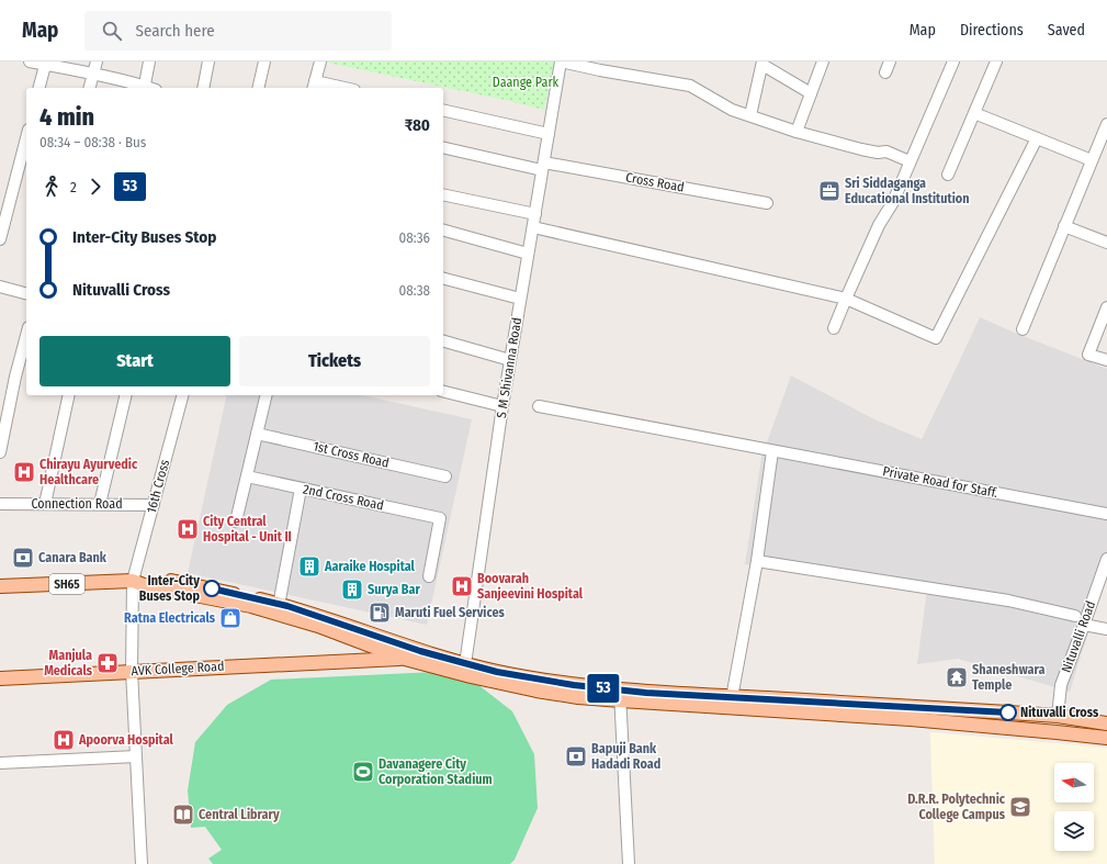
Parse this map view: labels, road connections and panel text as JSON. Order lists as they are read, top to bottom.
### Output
{
  "streets": {
    "main road": ["SH65", "AVK College Road"],
    "street": [
      "Cross Road",
      "S M Shivanna Road",
      "1st Cross Road",
      "Private Road for Staff.",
      "16th Cross",
      "2nd Cross Road",
      "Connection Road",
      "Nituvalli Road"
    ]
  },
  "crossings": [
    ["Cross Road", "S M Shivanna Road"],
    ["S M Shivanna Road", "SH65"],
    ["16th Cross", "Connection Road"],
    ["16th Cross", "SH65"],
    ["16th Cross", "AVK College Road"],
    ["SH65", "AVK College Road"]
  ],
  "parks": ["Daange Park"],
  "places": {
    "office": ["Sri Siddaganga Educational Institution"],
    "hospital": [
      "Chirayu Ayurvedic Healthcare",
      "City Central Hospital - Unit II",
      "Boovarah Sanjeevini Hospital",
      "Apoorva Hospital"
    ],
    "bank": ["Canara Bank", "Bapuji Bank Hadadi Road"],
    "building": ["Aaraike Hospital", "Surya Bar"],
    "other": ["Inter-City Buses Stop", "Nituvalli Cross"],
    "fuel station": ["Maruti Fuel Services"],
    "shop": ["Ratna Electricals"],
    "pharmacy": ["Manjula Medicals"],
    "temple": ["Shaneshwara Temple"],
    "sports": ["Davanagere City Corporation Stadium"],
    "school or university": ["D.R.R. Polytechnic College Campus"],
    "library": ["Central Library"]
  },
  "lines": ["bus line 53"],
  "north": "left",
  "page": {
    "header": "Map",
    "search": "Search here",
    "nav": ["Map", "Directions", "Saved"],
    "on_map": "53",
    "heading": ["4 min", "08:34 – 08:38 · Bus", "₹80"],
    "legs": ["2", "53"],
    "list": [
      {
        "name": "Inter-City Buses Stop",
        "value": "08:36"
      },
      {
        "name": "Nituvalli Cross",
        "value": "08:38"
      }
    ],
    "buttons": ["Start", "Tickets"]
  }
}
